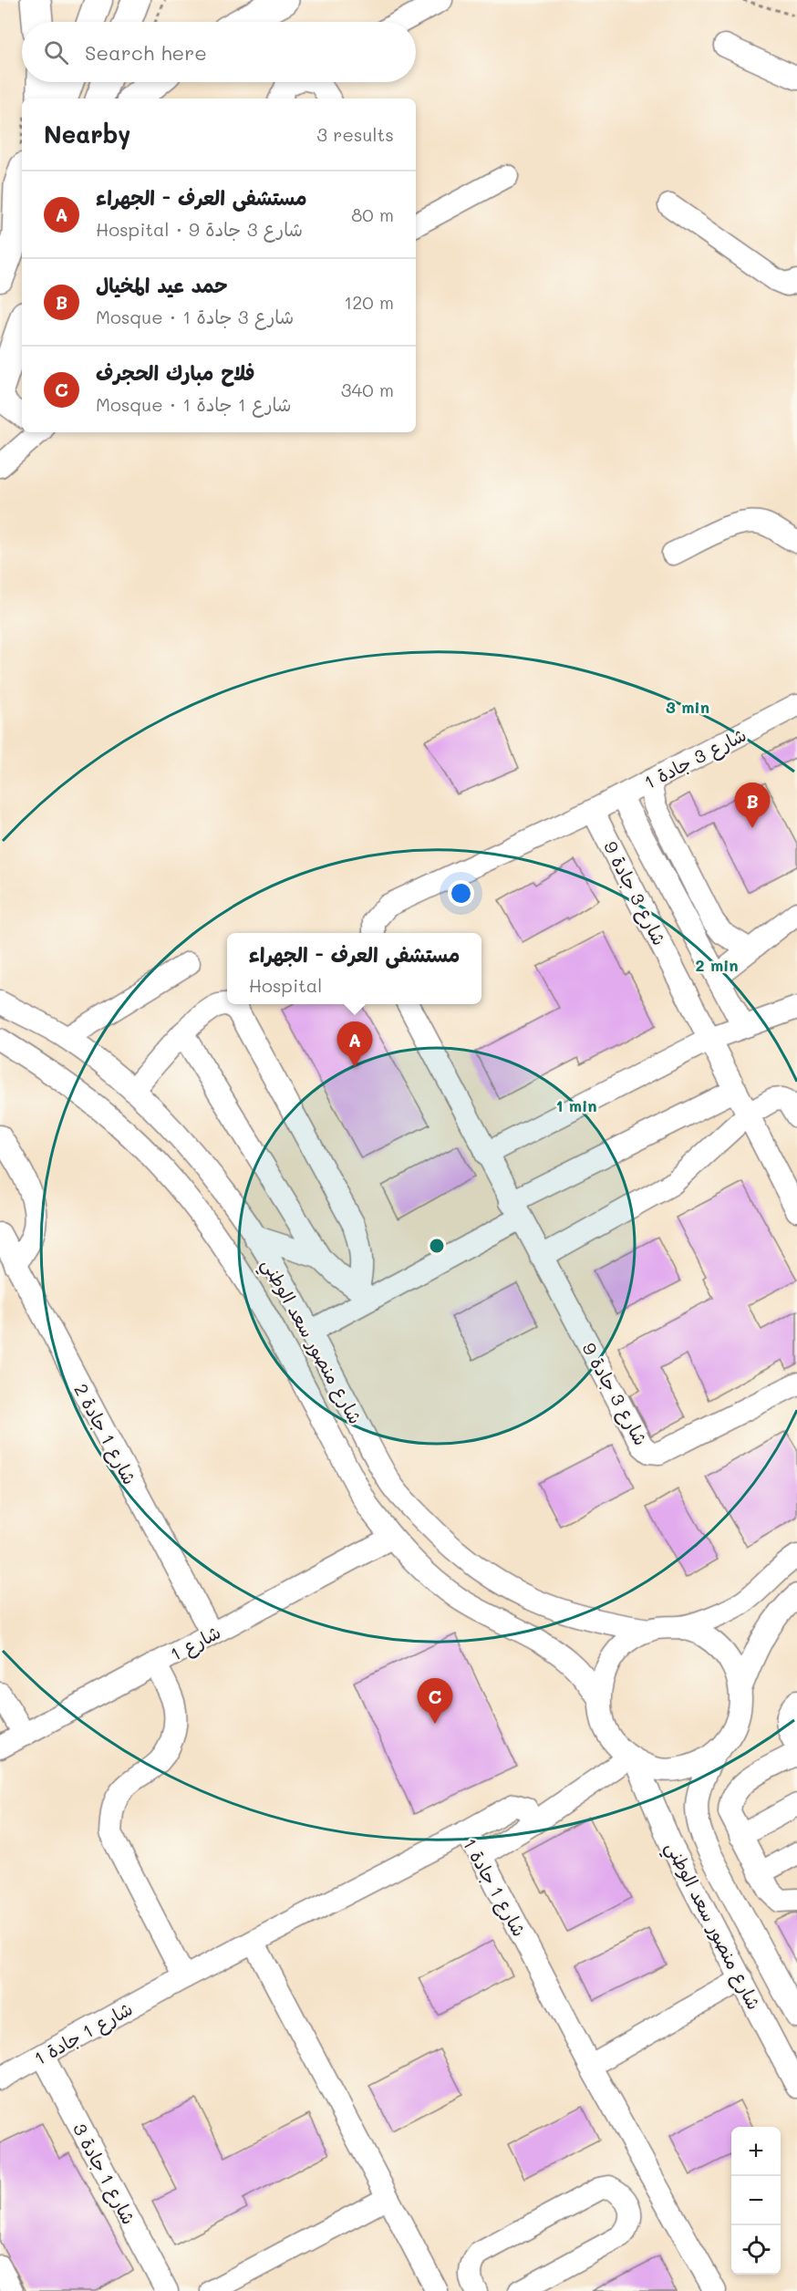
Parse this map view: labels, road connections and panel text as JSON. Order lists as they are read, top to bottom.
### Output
{
  "streets": {
    "street": [
      "شارع 3 جادة 1",
      "شارع 3 جادة 9",
      "شارع منصور سعد الوطني",
      "شارع 1 جادة 2",
      "شارع 1",
      "شارع 1 جادة 1",
      "شارع 1 جادة 3"
    ]
  },
  "crossings": [
    ["شارع 3 جادة 1", "شارع 3 جادة 9"],
    ["شارع منصور سعد الوطني", "شارع 1"],
    ["شارع 1 جادة 2", "شارع 1"],
    ["شارع 1 جادة 1", "شارع 1 جادة 3"]
  ],
  "page": {
    "search": "Search here",
    "heading": ["Nearby", "3 results"],
    "list": [
      {
        "mark": "A",
        "name": "مستشفى العرف - الجهراء",
        "note": "Hospital · شارع 3 جادة 9",
        "value": "80 m"
      },
      {
        "mark": "B",
        "name": "حمد عيد المخيال",
        "note": "Mosque · شارع 3 جادة 1",
        "value": "120 m"
      },
      {
        "mark": "C",
        "name": "فلاح مبارك الحجرف",
        "note": "Mosque · شارع 1 جادة 1",
        "value": "340 m"
      }
    ],
    "pins": ["B", "A", "C"],
    "popup": ["مستشفى العرف - الجهراء", "Hospital"],
    "map_buttons": ["+", "−"]
  },
  "rings": ["3 min", "2 min", "1 min"]
}
